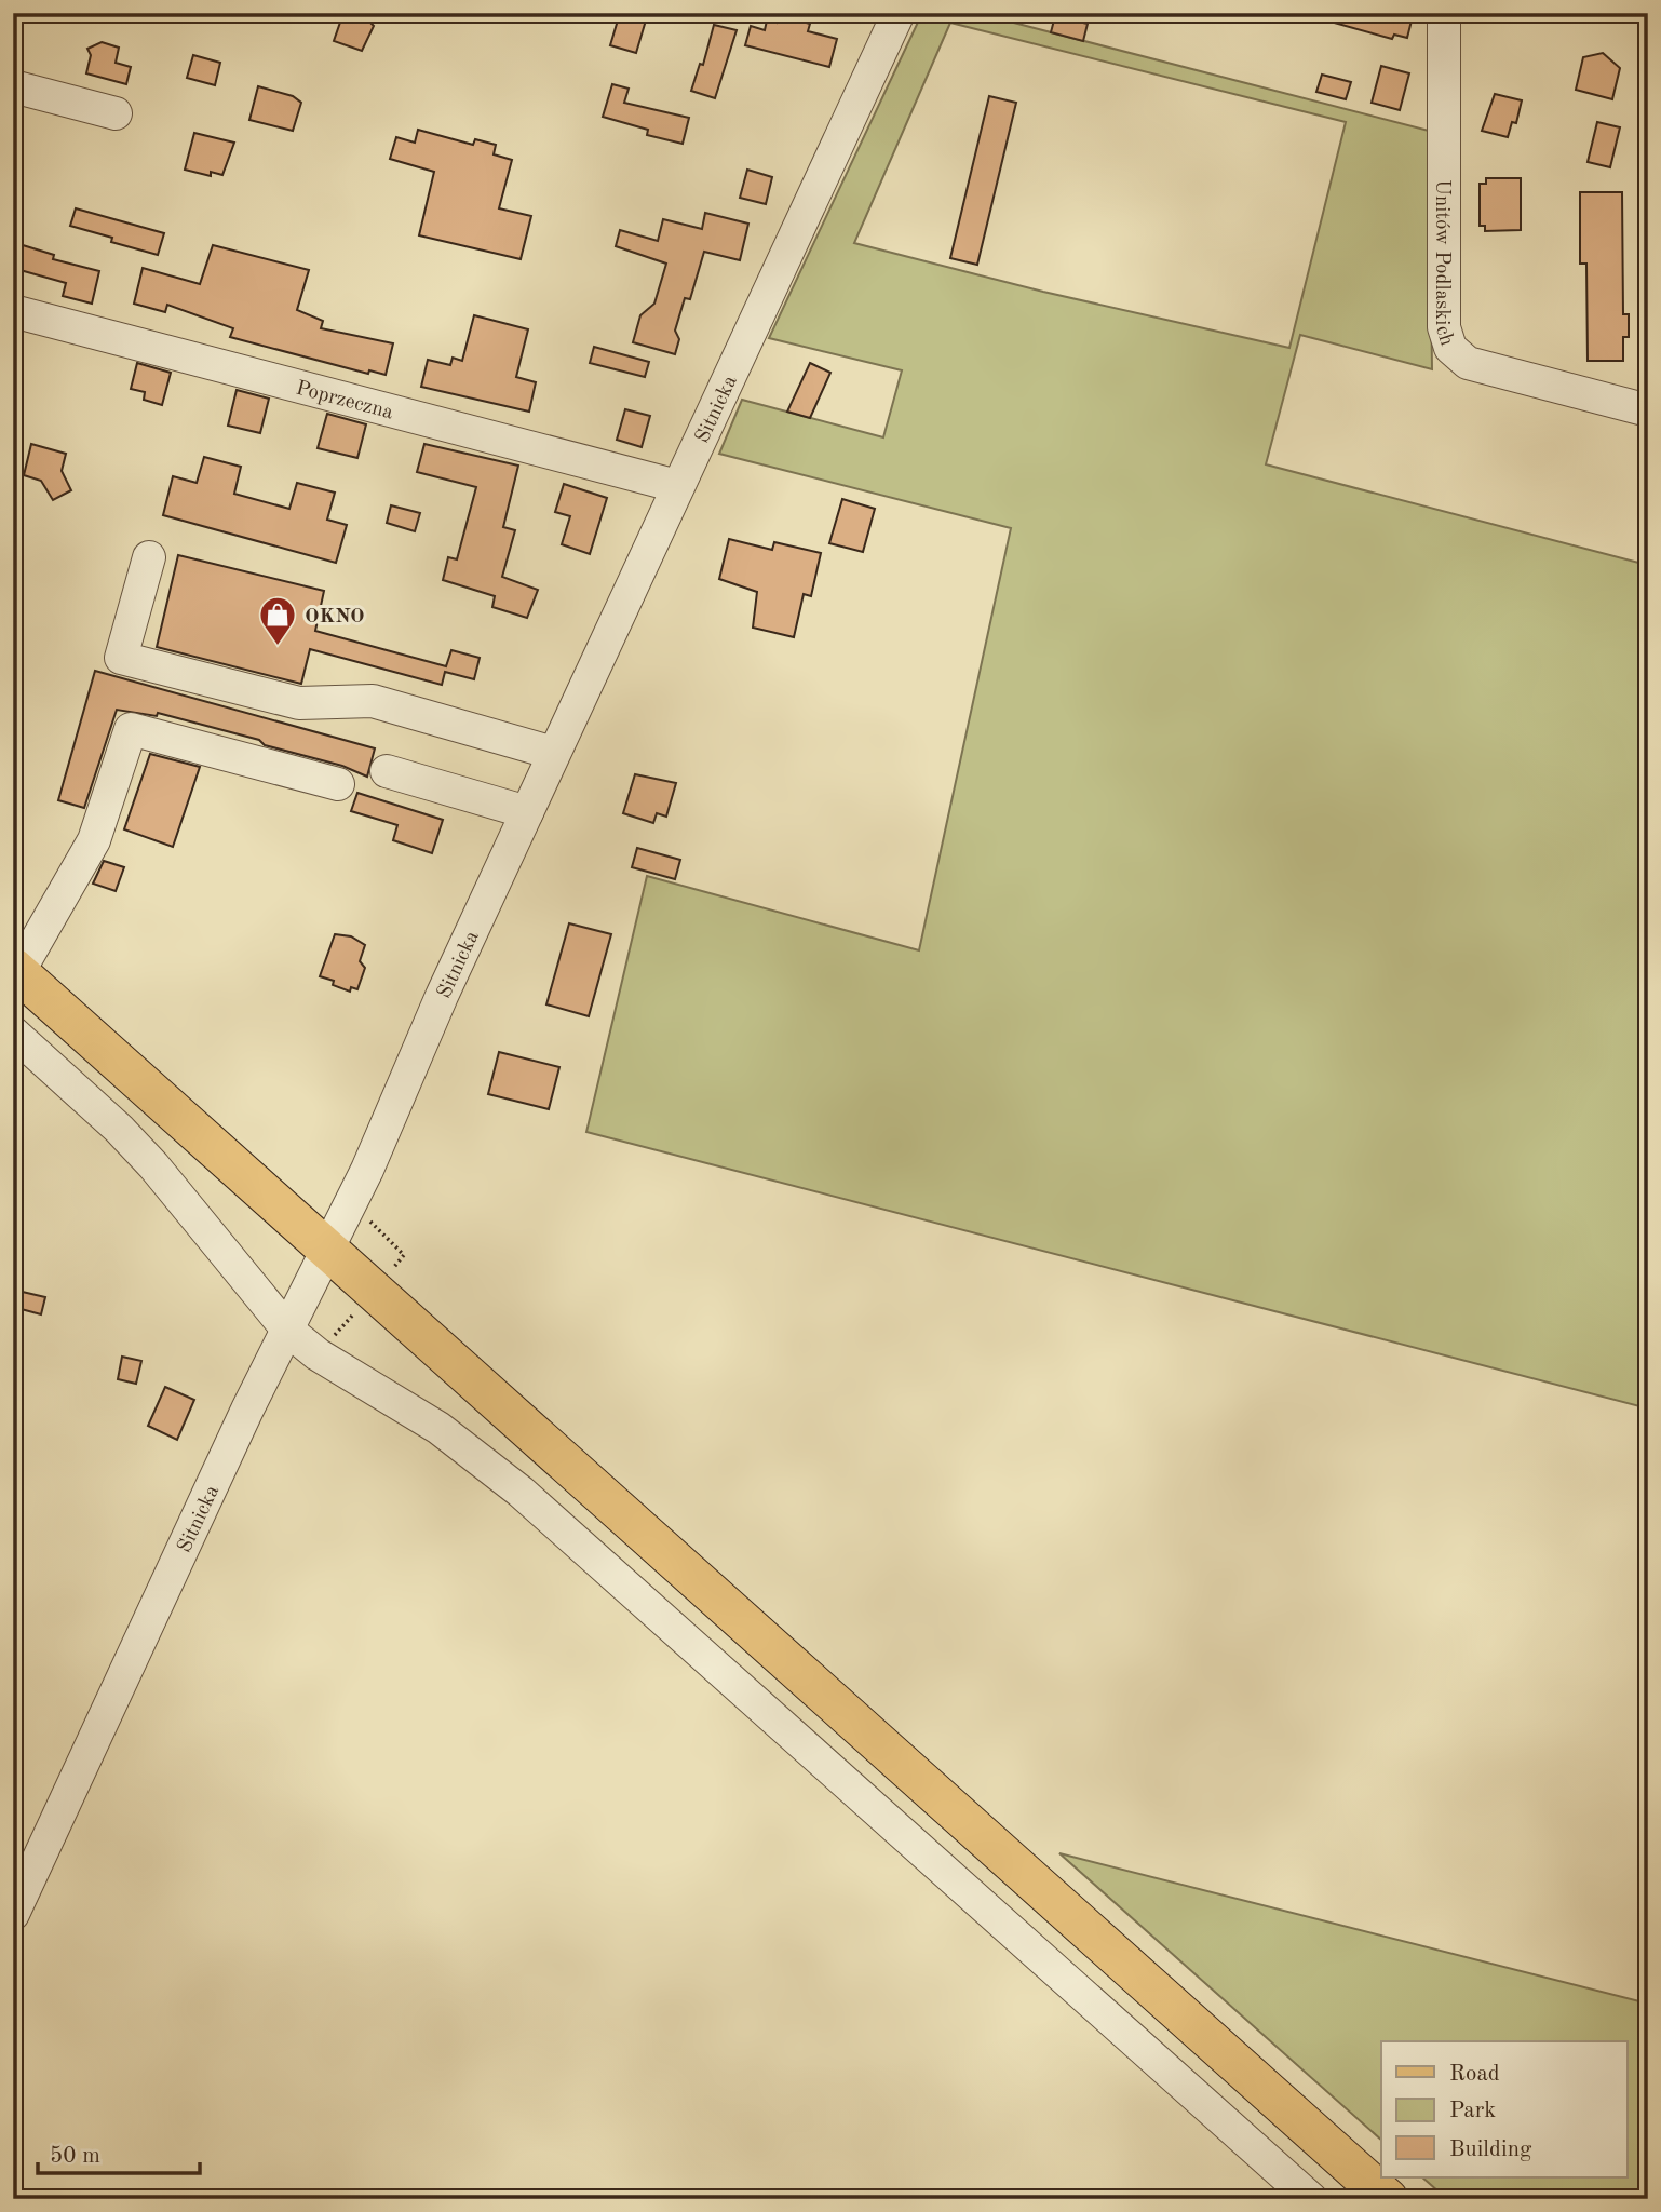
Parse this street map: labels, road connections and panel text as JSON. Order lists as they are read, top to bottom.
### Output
{
  "streets": {
    "street": ["Unitów Podlaskich", "Poprzeczna", "Sitnicka"]
  },
  "crossings": [
    ["Poprzeczna", "Sitnicka"]
  ],
  "places": {
    "shop": ["OKNO"]
  },
  "legend": ["Road", "Park", "Building"],
  "scale_bar": "50 m"
}
